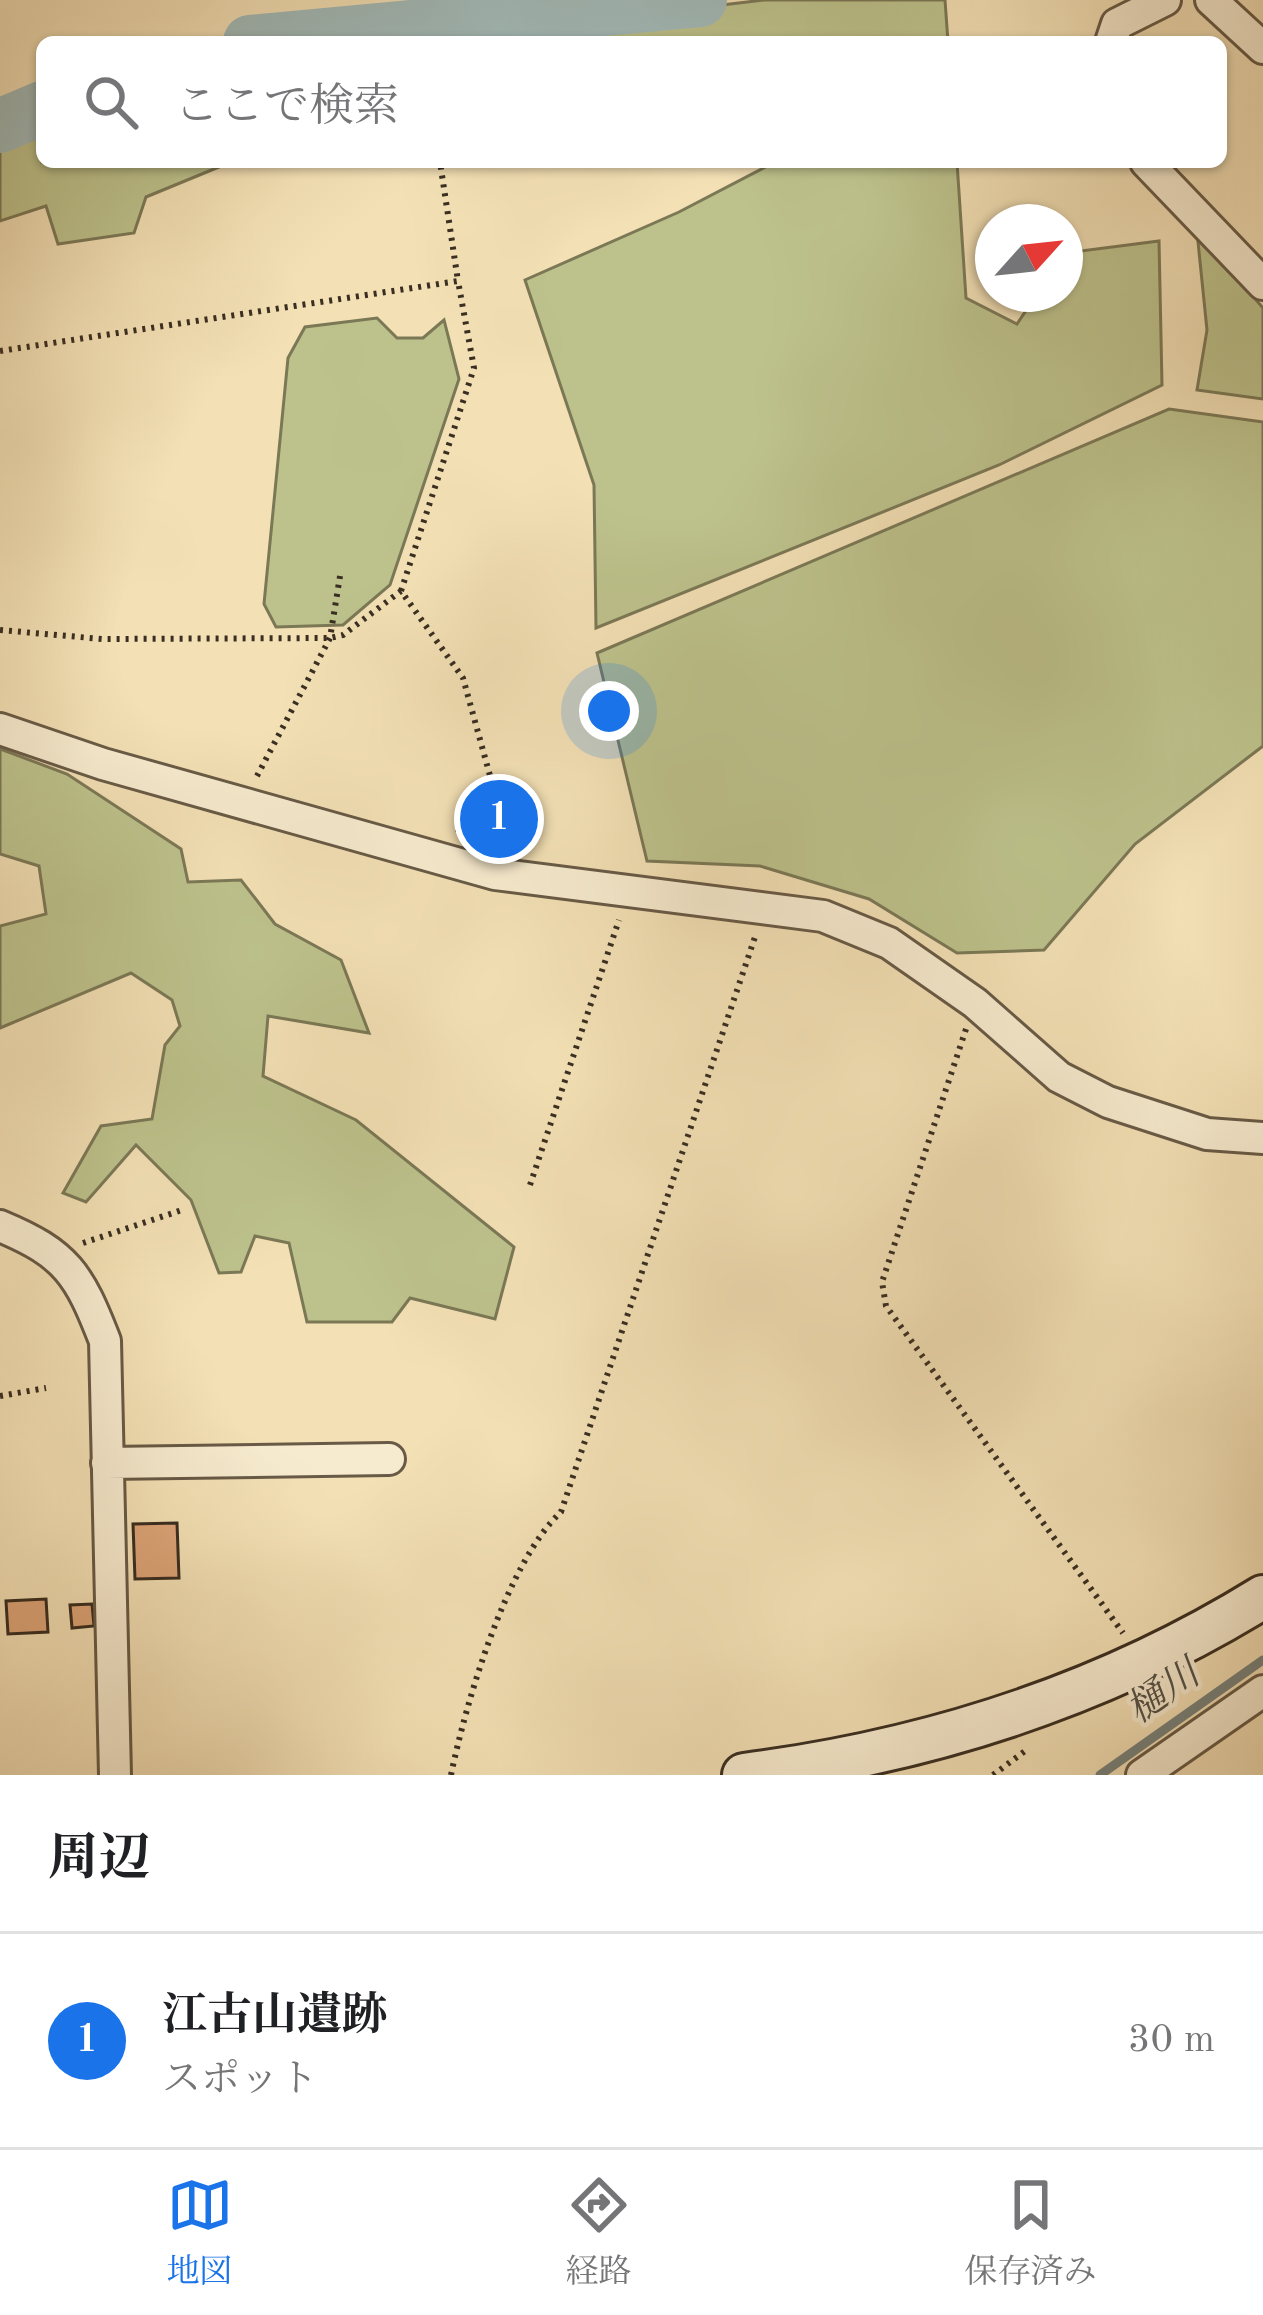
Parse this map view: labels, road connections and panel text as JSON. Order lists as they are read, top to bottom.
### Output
{
  "water": ["樋川"],
  "north": "top right",
  "page": {
    "search": "ここで検索",
    "pins": "1",
    "heading": "周辺",
    "list": [
      {
        "mark": "1",
        "name": "江古山遺跡",
        "note": "スポット",
        "value": "30 m"
      }
    ],
    "nav": ["地図", "経路", "保存済み"]
  }
}
